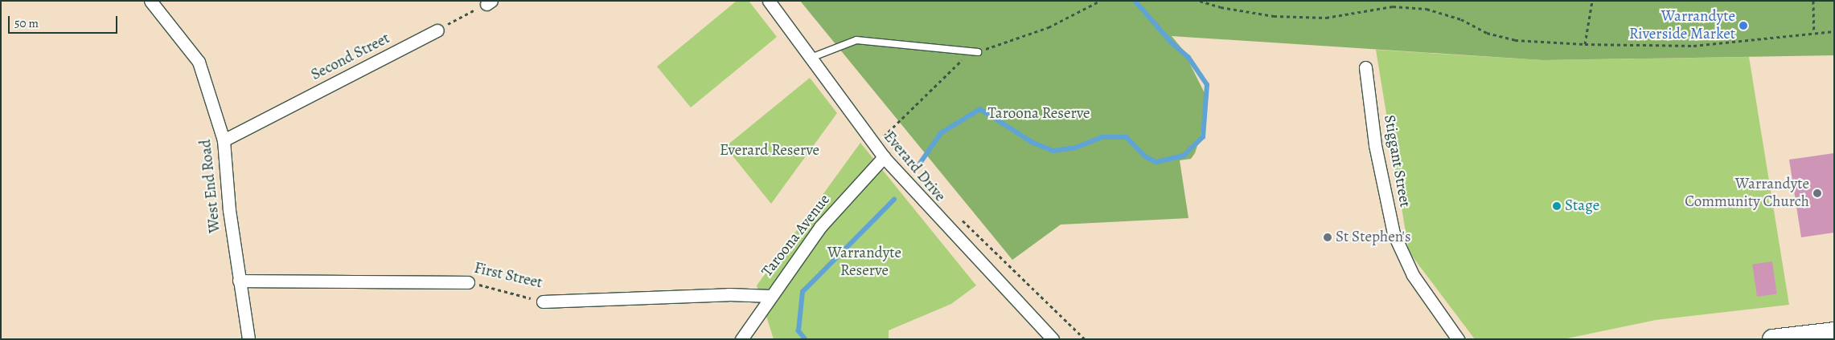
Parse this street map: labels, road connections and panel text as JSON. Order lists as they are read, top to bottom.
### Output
{
  "streets": {
    "street": [
      "Second Street",
      "Stiggant Street",
      "Everard Drive",
      "West End Road",
      "Taroona Avenue",
      "First Street"
    ]
  },
  "crossings": [
    ["Second Street", "West End Road"],
    ["Everard Drive", "Taroona Avenue"],
    ["West End Road", "First Street"],
    ["Taroona Avenue", "First Street"]
  ],
  "parks": ["Taroona Reserve", "Everard Reserve", "Warrandyte Reserve"],
  "places": [
    "Warrandyte Riverside Market",
    "Warrandyte Community Church",
    "Stage",
    "St Stephen's"
  ],
  "scale_bar": "50 m"
}
